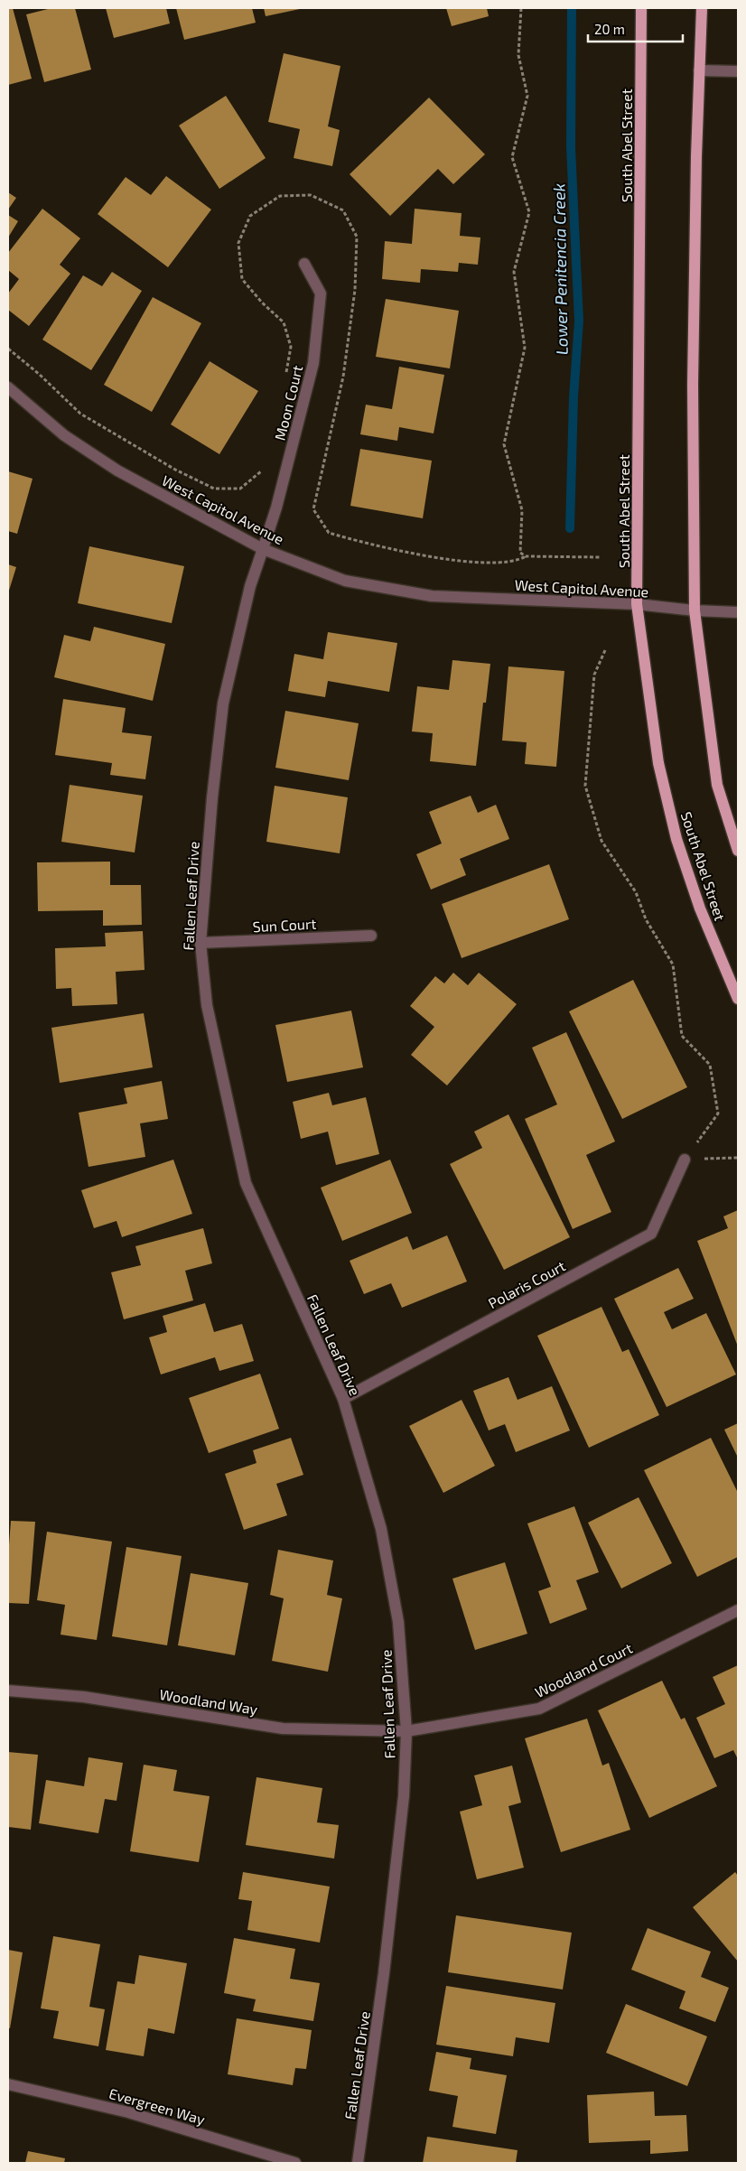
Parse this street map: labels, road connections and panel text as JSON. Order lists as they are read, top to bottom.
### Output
{
  "streets": {
    "main road": ["South Abel Street"],
    "street": [
      "Moon Court",
      "West Capitol Avenue",
      "Fallen Leaf Drive",
      "Sun Court",
      "Polaris Court",
      "Woodland Court",
      "Woodland Way",
      "Evergreen Way"
    ]
  },
  "crossings": [
    ["South Abel Street", "West Capitol Avenue"],
    ["Moon Court", "West Capitol Avenue"],
    ["Moon Court", "Fallen Leaf Drive"],
    ["West Capitol Avenue", "Fallen Leaf Drive"],
    ["Fallen Leaf Drive", "Sun Court"],
    ["Fallen Leaf Drive", "Polaris Court"],
    ["Fallen Leaf Drive", "Woodland Court"],
    ["Fallen Leaf Drive", "Woodland Way"],
    ["Woodland Court", "Woodland Way"]
  ],
  "water": ["Lower Penitencia Creek"],
  "scale_bar": "20 m"
}
